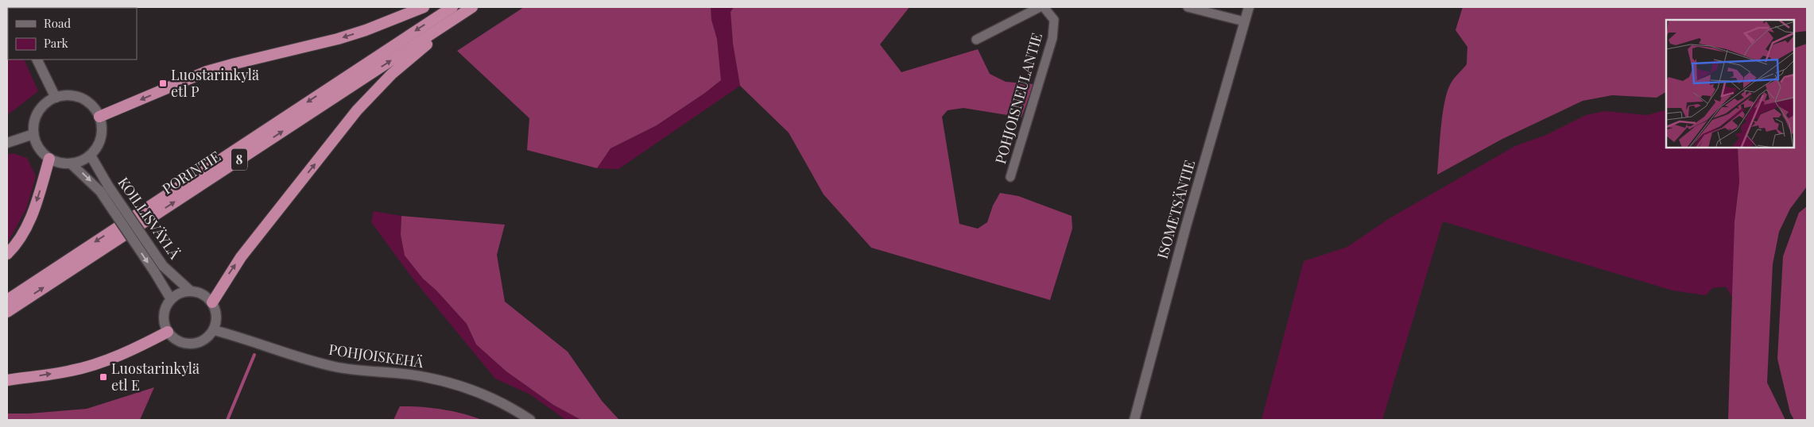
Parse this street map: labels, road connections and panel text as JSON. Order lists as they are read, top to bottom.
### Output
{
  "streets": {
    "highway": ["8", "PORINTIE"],
    "main road": ["ISOMETSÄNTIE", "KOILLISVÄYLÄ", "POHJOISKEHÄ"],
    "street": ["POHJOISNEULANTIE"]
  },
  "crossings": [
    ["KOILLISVÄYLÄ", "POHJOISKEHÄ"]
  ],
  "places": {
    "transit": ["Luostarinkylä etl P", "Luostarinkylä etl E"]
  },
  "legend": ["Road", "Park"]
}
